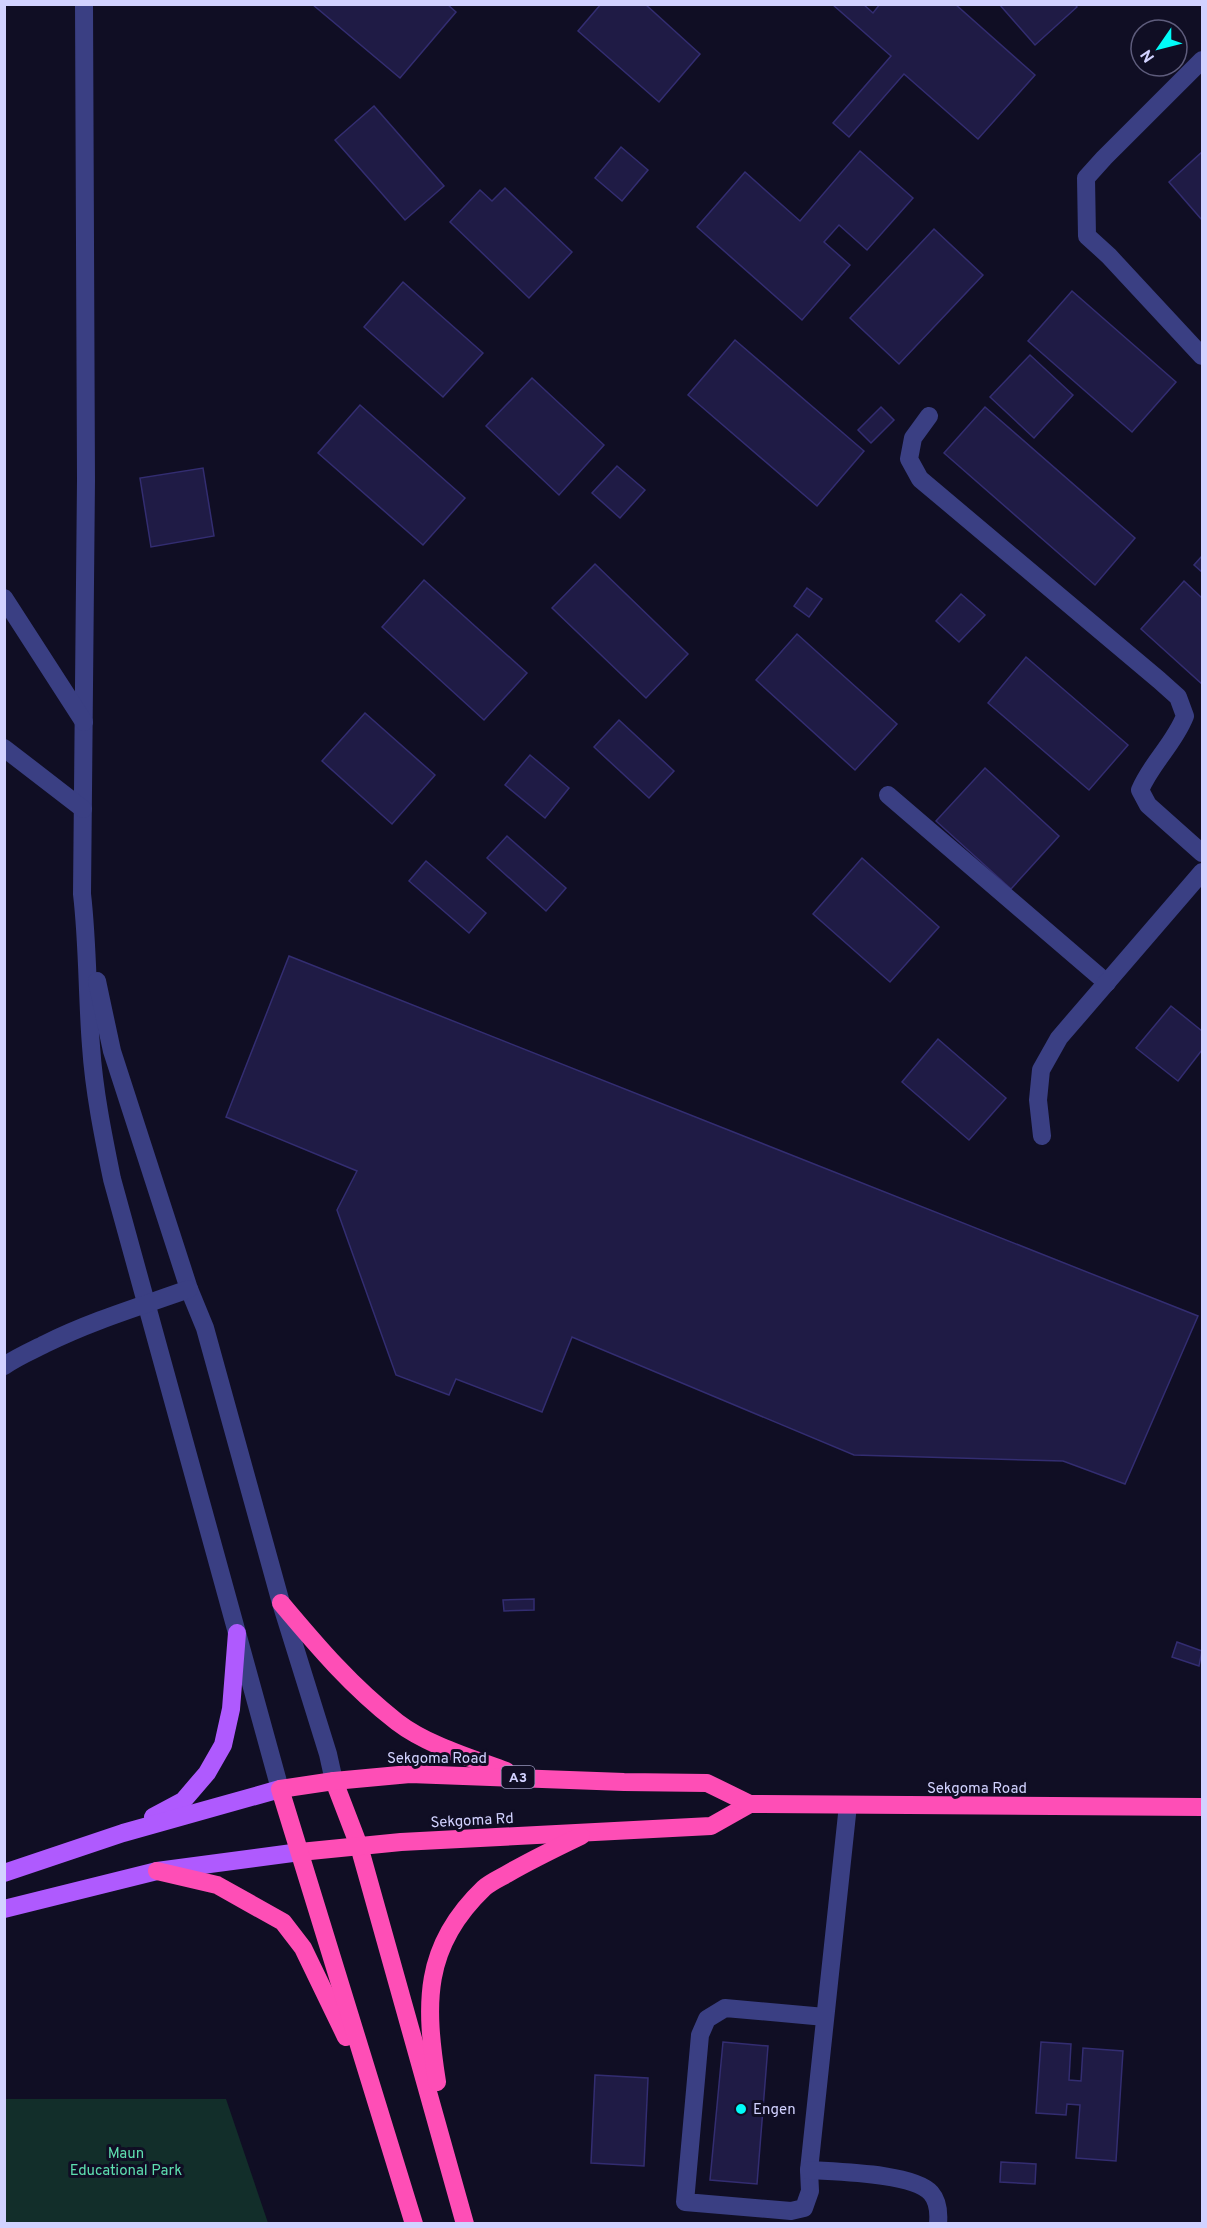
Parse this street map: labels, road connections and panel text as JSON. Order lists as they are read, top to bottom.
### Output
{
  "streets": {
    "highway": ["Sekgoma Road", "A3", "Sekgoma Rd"]
  },
  "parks": ["Maun Educational Park"],
  "places": ["Engen"],
  "north": "bottom left"
}
